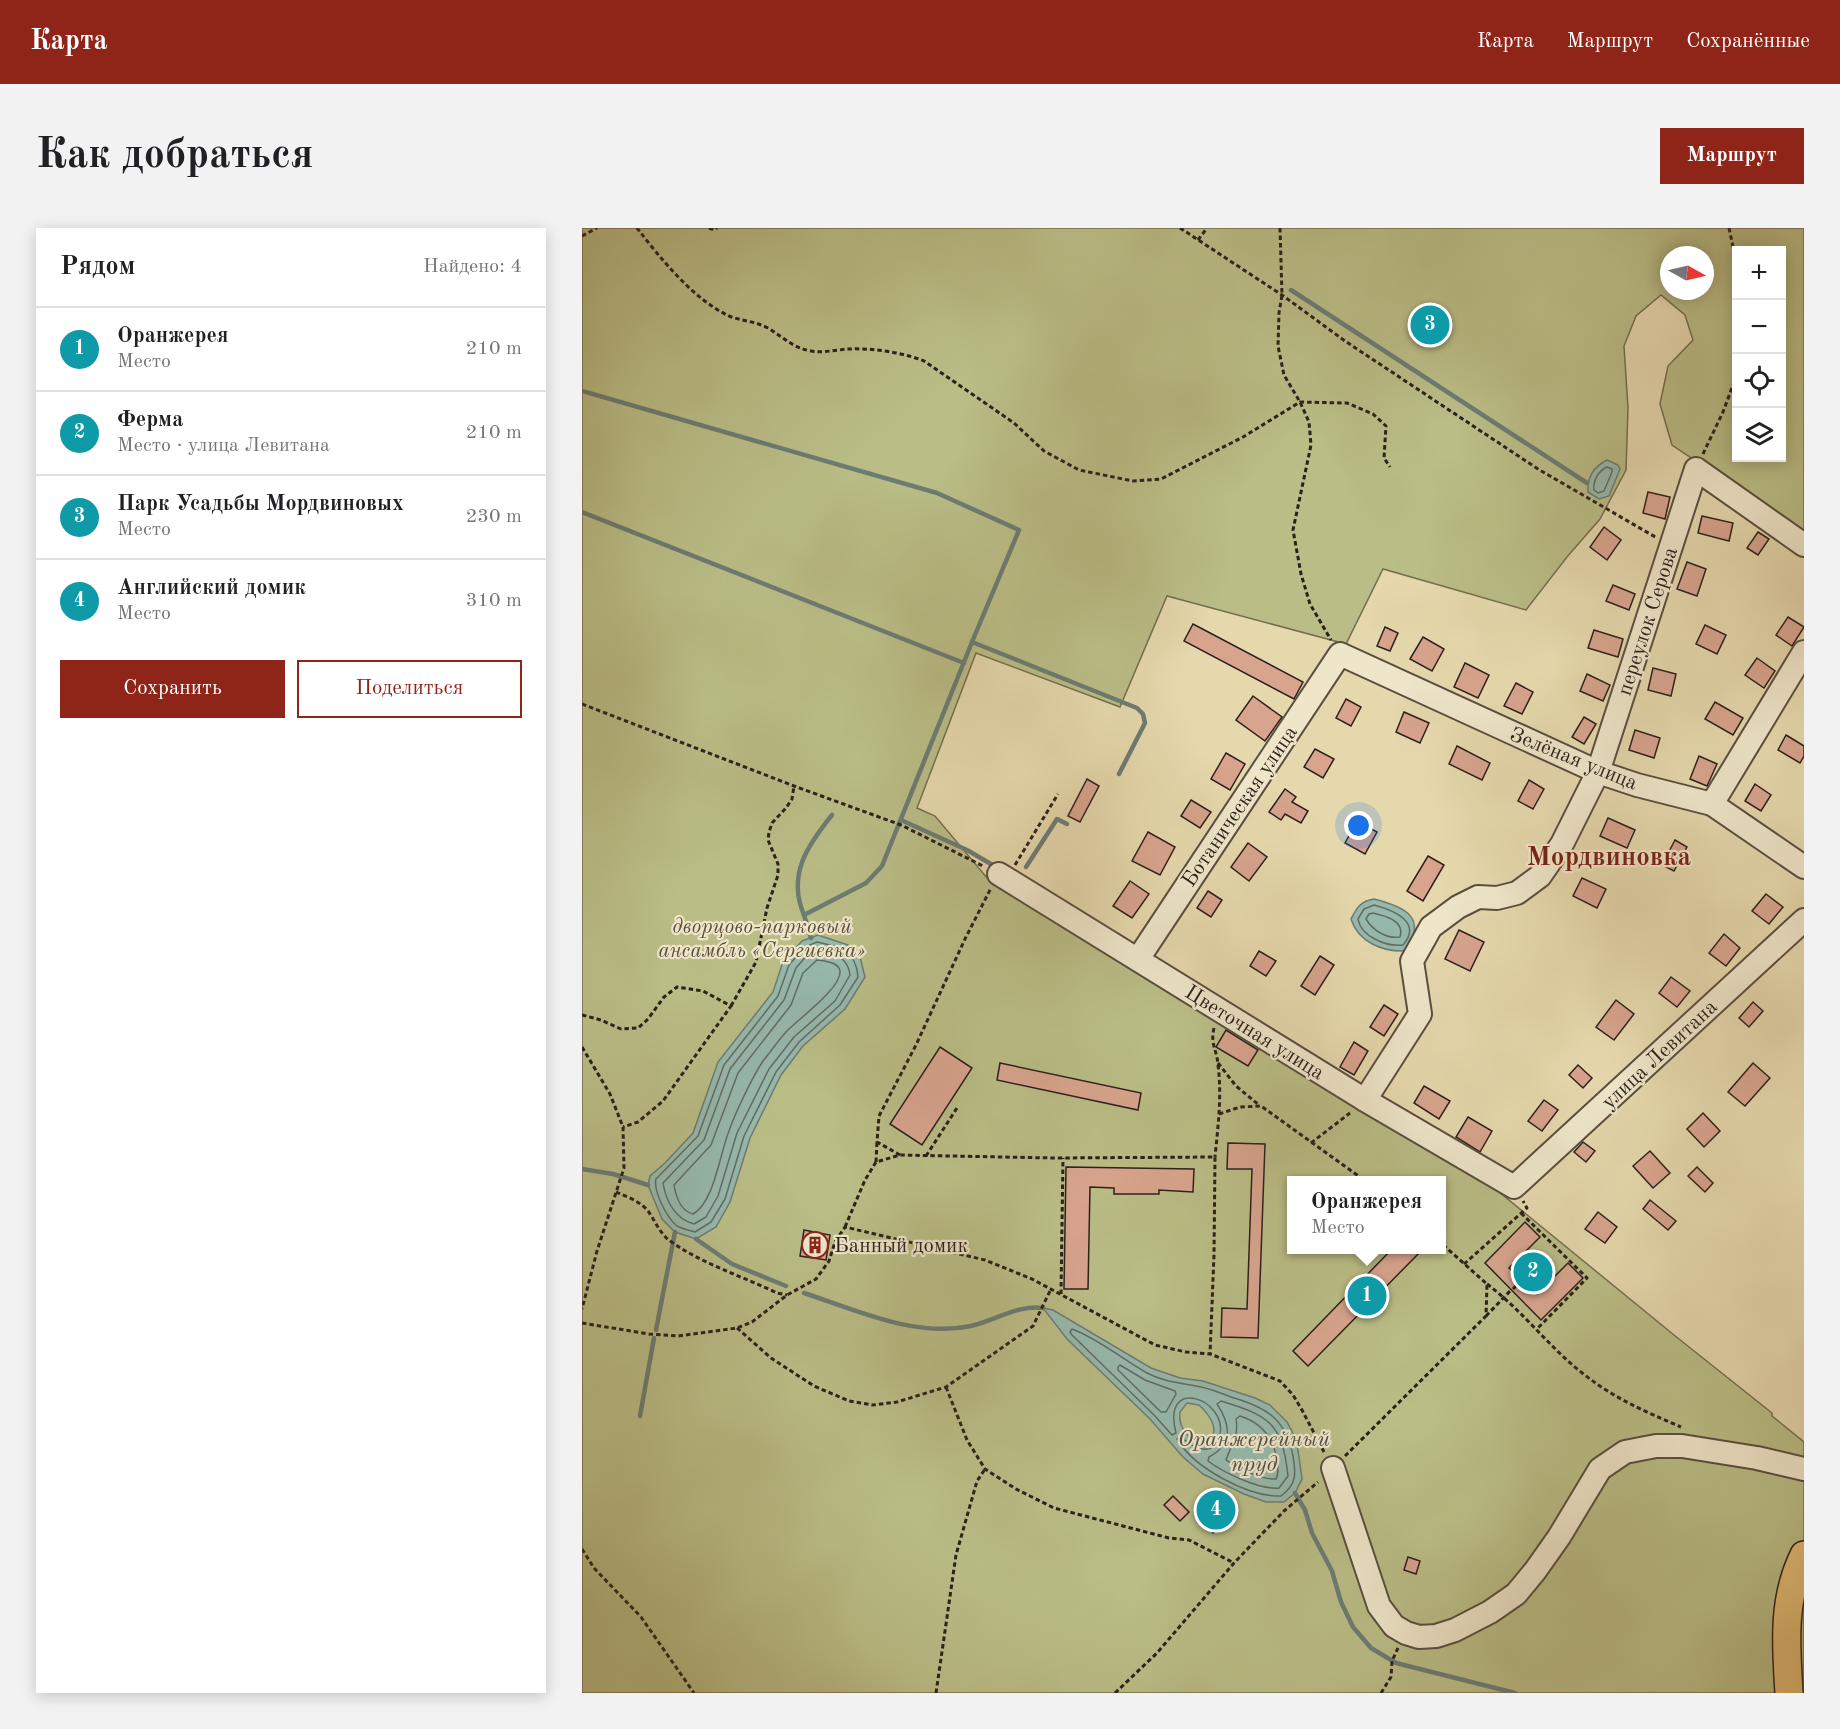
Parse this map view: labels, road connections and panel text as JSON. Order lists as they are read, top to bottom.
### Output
{
  "streets": {
    "street": [
      "переулок Серова",
      "Зелёная улица",
      "Ботаническая улица",
      "Цветочная улица",
      "улица Левитана"
    ]
  },
  "crossings": [
    ["переулок Серова", "Зелёная улица"],
    ["переулок Серова", "Цветочная улица"],
    ["Зелёная улица", "Ботаническая улица"],
    ["Ботаническая улица", "Цветочная улица"],
    ["Цветочная улица", "улица Левитана"]
  ],
  "districts": ["Мордвиновка"],
  "water": ["Оранжерейный пруд"],
  "parks": ["дворцово-парковый ансамбль «Сергиевка»"],
  "places": {
    "building": ["Банный домик"]
  },
  "north": "right",
  "page": {
    "header": "Карта",
    "nav": ["Карта", "Маршрут", "Сохранённые"],
    "buttons": [
      "Маршрут",
      ["Сохранить", "Поделиться"]
    ],
    "title": "Как добраться",
    "heading": ["Рядом", "Найдено: 4"],
    "map_buttons": ["+", "−"],
    "pins": [
      "3",
      "2",
      "1",
      "4"
    ],
    "list": [
      {
        "mark": "1",
        "name": "Оранжерея",
        "note": "Место",
        "value": "210 m"
      },
      {
        "mark": "2",
        "name": "Ферма",
        "note": "Место · улица Левитана",
        "value": "210 m"
      },
      {
        "mark": "3",
        "name": "Парк Усадьбы Мордвиновых",
        "note": "Место",
        "value": "230 m"
      },
      {
        "mark": "4",
        "name": "Английский домик",
        "note": "Место",
        "value": "310 m"
      }
    ],
    "popup": ["Оранжерея", "Место"]
  }
}
